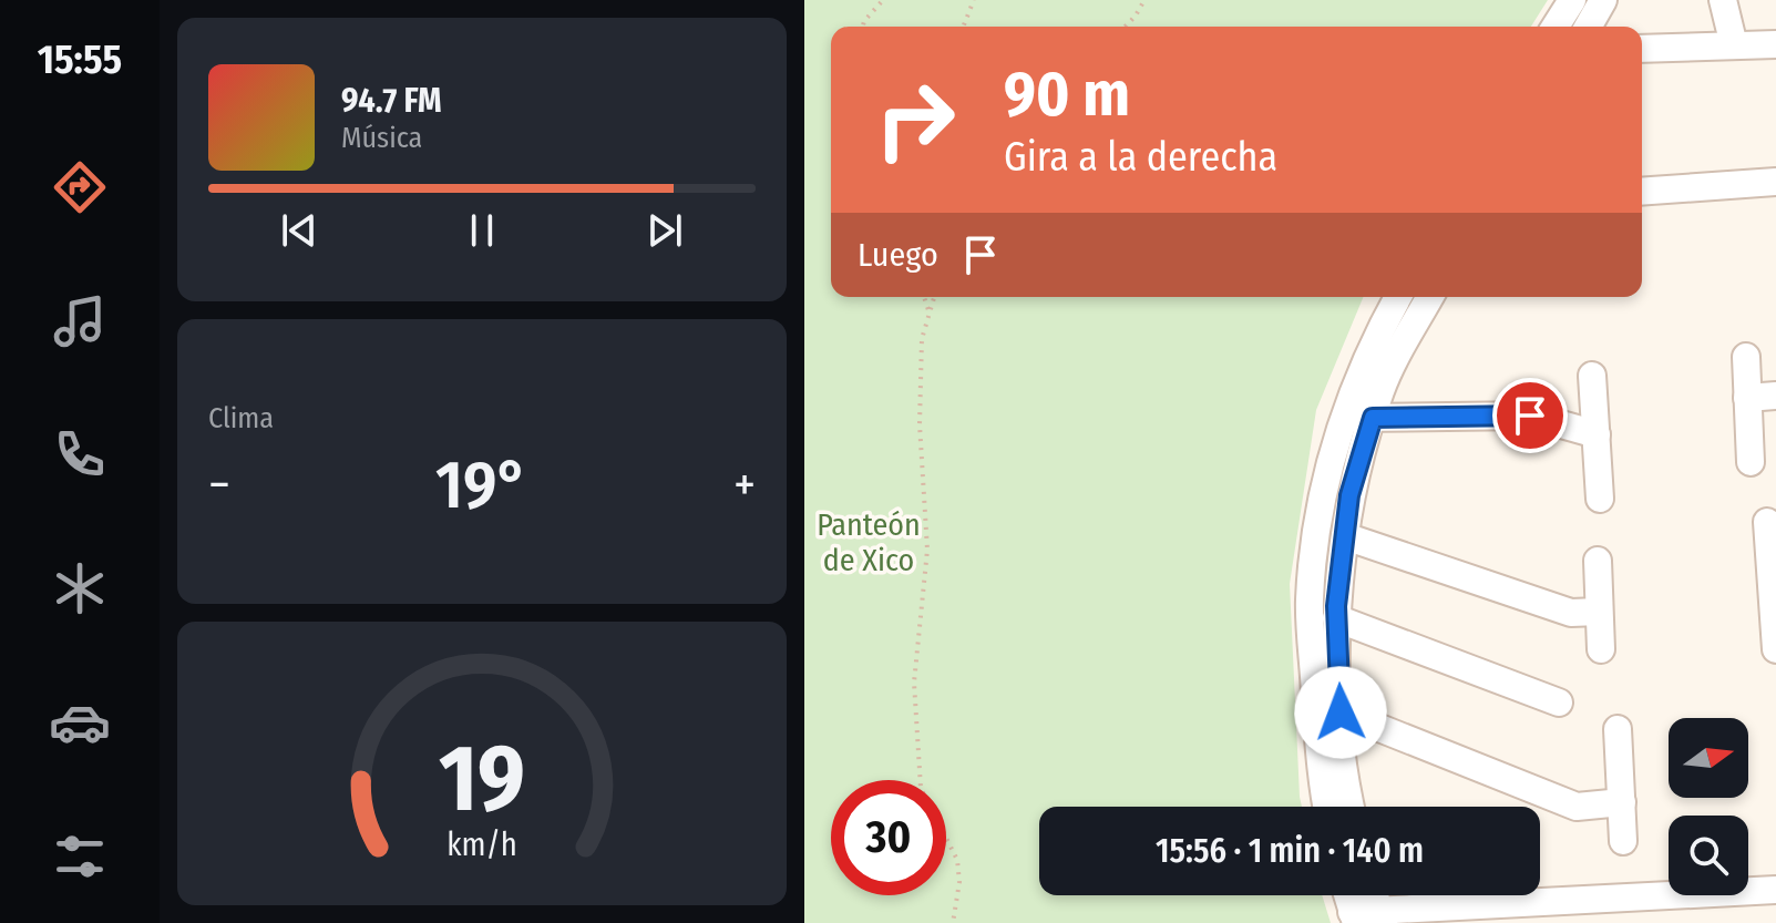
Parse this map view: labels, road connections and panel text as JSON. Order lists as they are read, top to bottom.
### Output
{
  "parks": ["Panteón de Xico"],
  "north": "right",
  "page": {
    "tabs": "15:55",
    "turn": ["90 m", "Gira a la derecha"],
    "song": ["94.7 FM", "Música"],
    "then": "Luego",
    "tile": "Clima",
    "heat": ["−", "19°", "+"],
    "limit": "30",
    "trip": "15:56 · 1 min · 140 m",
    "gauge": ["19", "km/h"]
  }
}
